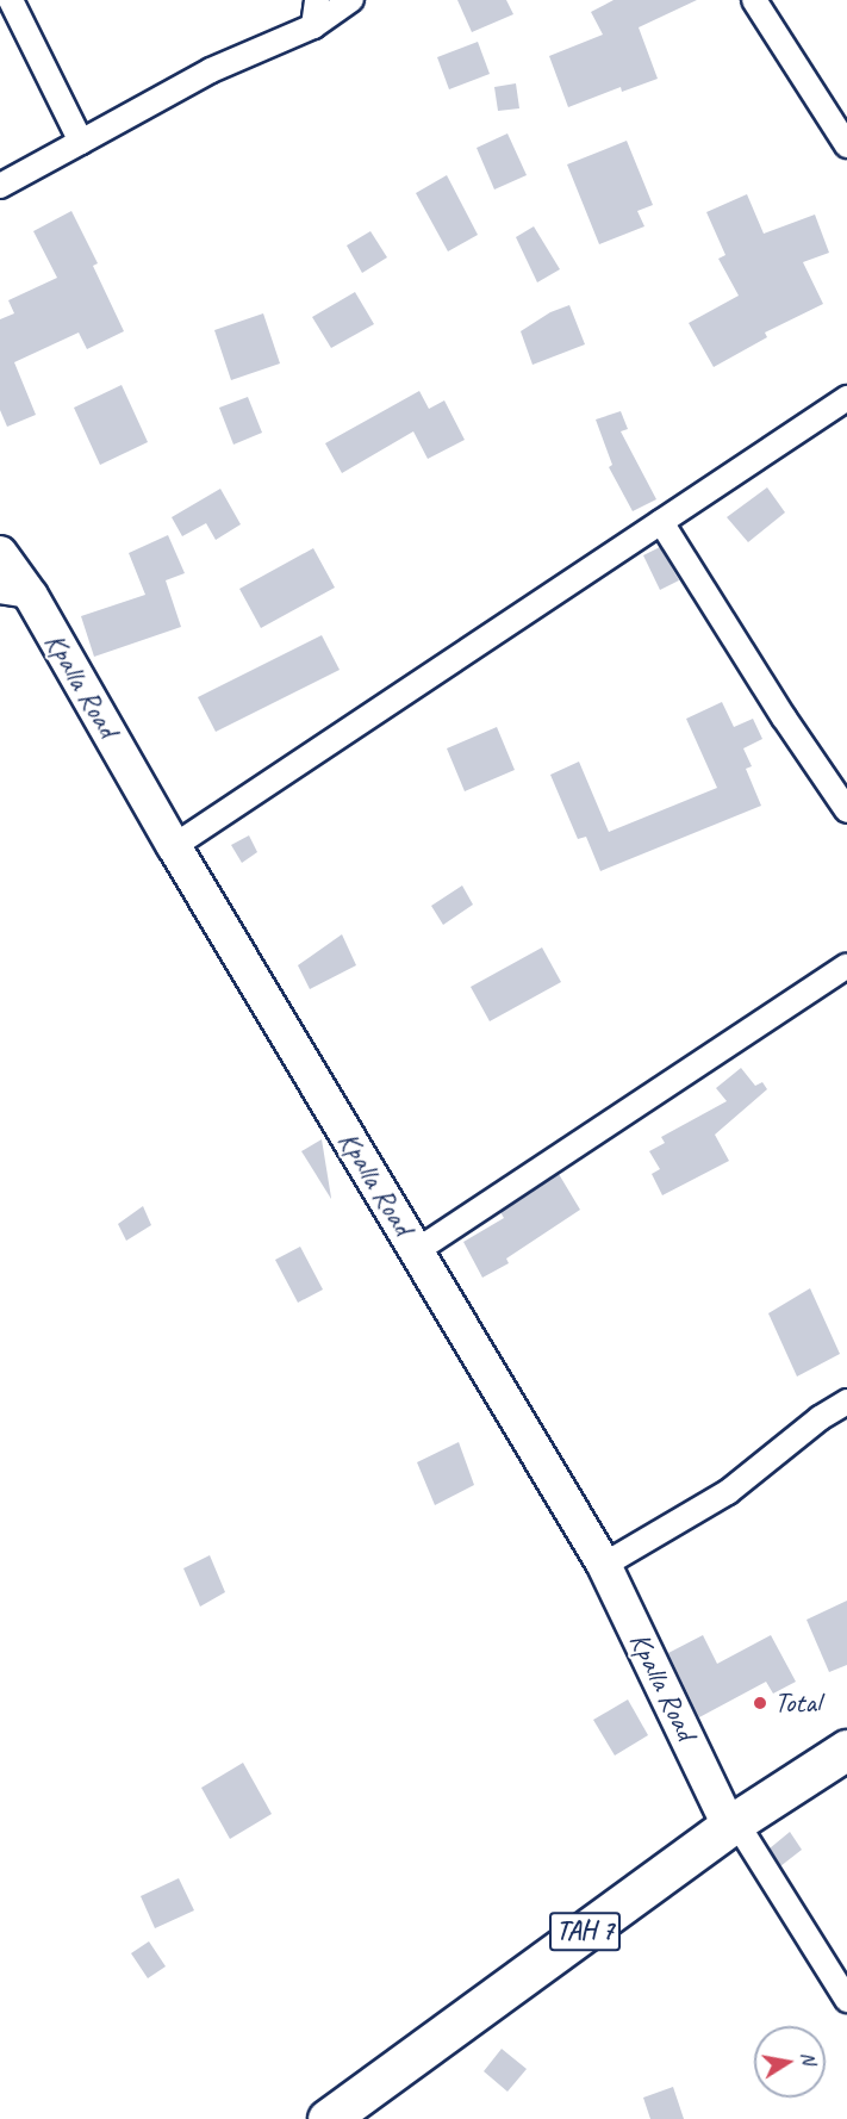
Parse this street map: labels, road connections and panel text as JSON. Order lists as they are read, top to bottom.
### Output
{
  "streets": {
    "highway": ["TAH 7"],
    "street": ["Kpalla Road"]
  },
  "crossings": [
    ["Kpalla Road", "TAH 7"]
  ],
  "places": ["Total"],
  "north": "right"
}
